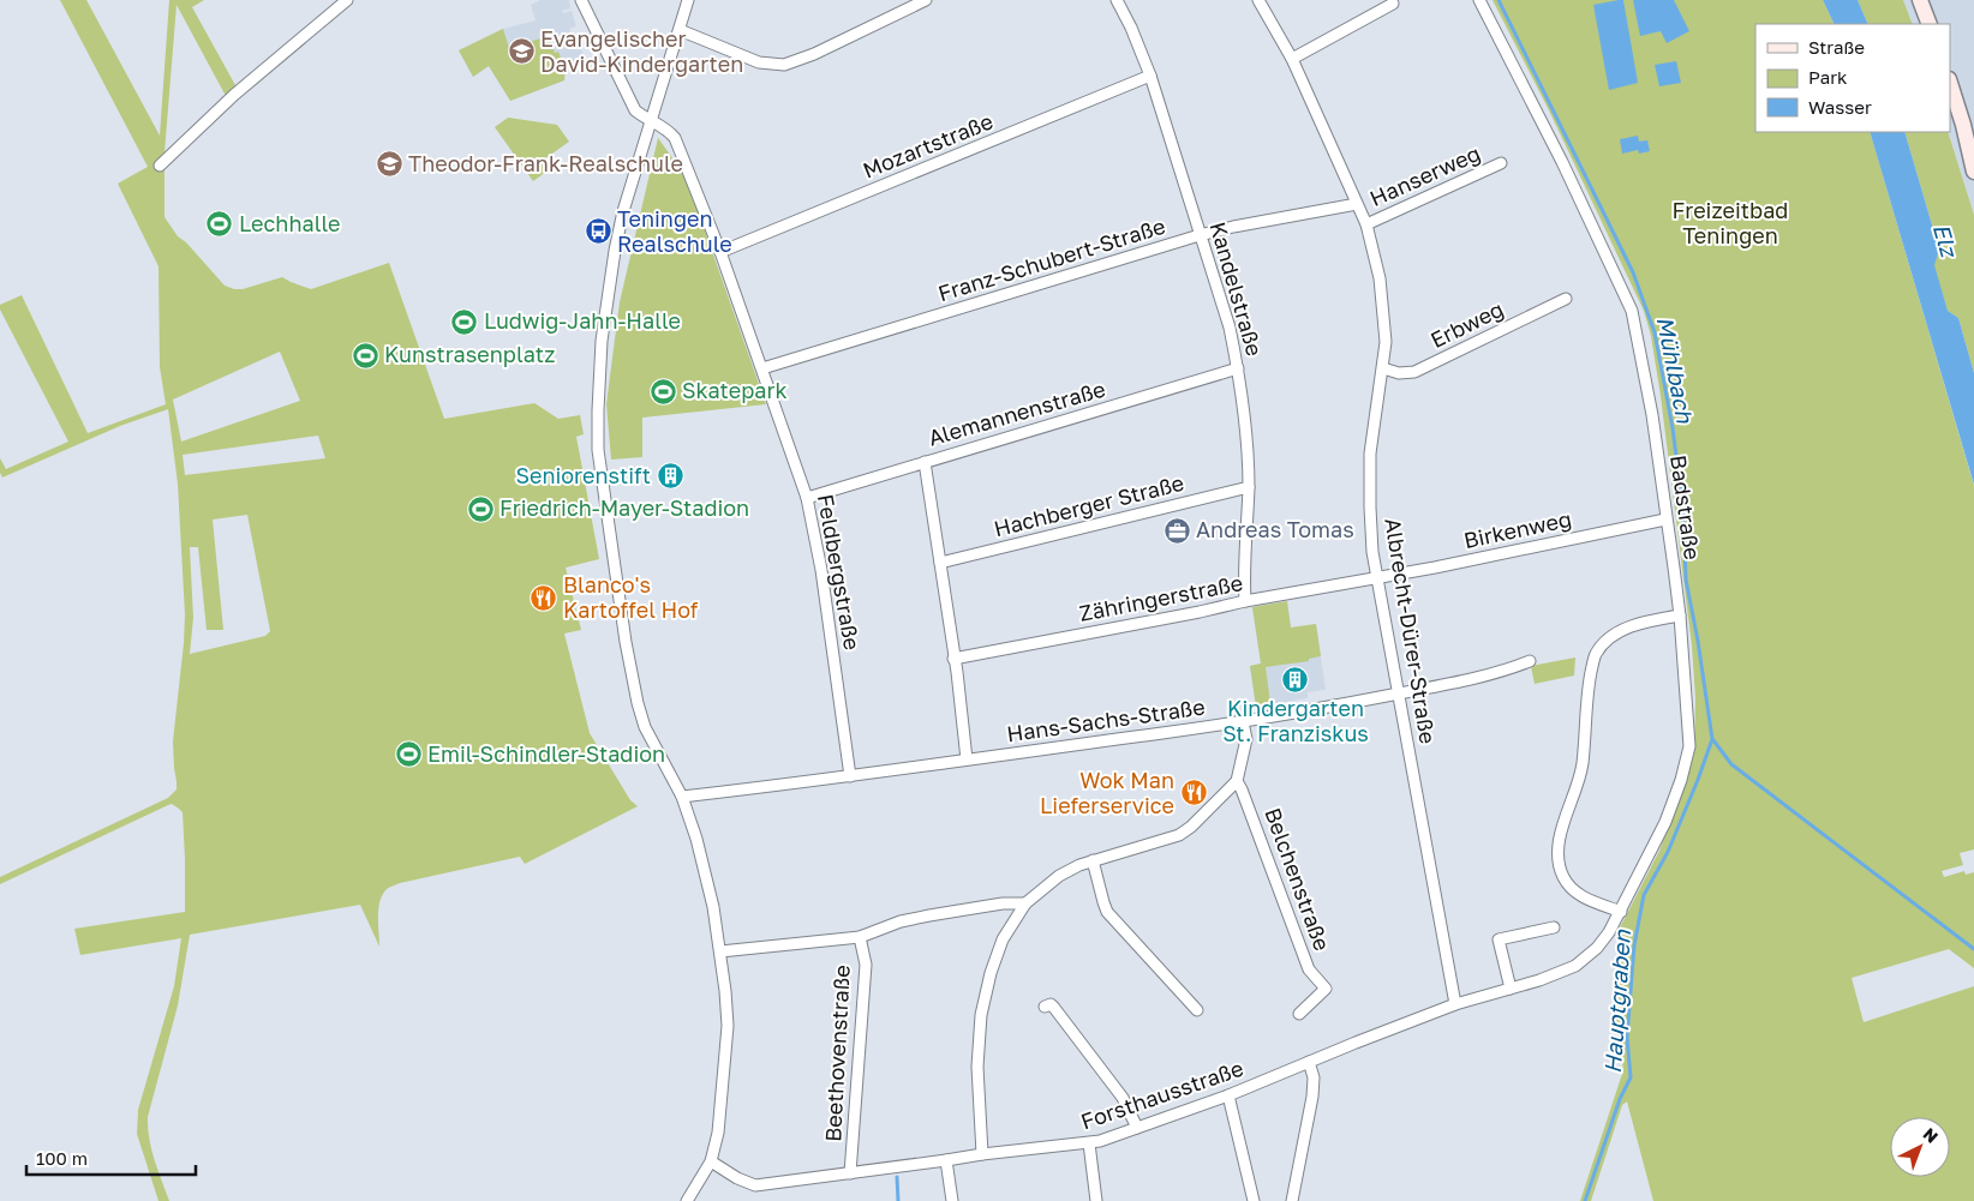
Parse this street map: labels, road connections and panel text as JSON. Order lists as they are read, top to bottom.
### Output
{
  "streets": {
    "street": [
      "Mozartstraße",
      "Hanserweg",
      "Franz-Schubert-Straße",
      "Kandelstraße",
      "Erbweg",
      "Alemannenstraße",
      "Hachberger Straße",
      "Badstraße",
      "Birkenweg",
      "Feldbergstraße",
      "Zähringerstraße",
      "Albrecht-Dürer-Straße",
      "Hans-Sachs-Straße",
      "Belchenstraße",
      "Beethovenstraße",
      "Forsthausstraße"
    ]
  },
  "crossings": [
    ["Mozartstraße", "Kandelstraße"],
    ["Mozartstraße", "Feldbergstraße"],
    ["Hanserweg", "Albrecht-Dürer-Straße"],
    ["Franz-Schubert-Straße", "Kandelstraße"],
    ["Franz-Schubert-Straße", "Feldbergstraße"],
    ["Franz-Schubert-Straße", "Albrecht-Dürer-Straße"],
    ["Kandelstraße", "Alemannenstraße"],
    ["Kandelstraße", "Hachberger Straße"],
    ["Kandelstraße", "Zähringerstraße"],
    ["Erbweg", "Albrecht-Dürer-Straße"],
    ["Alemannenstraße", "Feldbergstraße"],
    ["Badstraße", "Birkenweg"],
    ["Badstraße", "Forsthausstraße"],
    ["Birkenweg", "Zähringerstraße"],
    ["Birkenweg", "Albrecht-Dürer-Straße"],
    ["Feldbergstraße", "Hans-Sachs-Straße"],
    ["Zähringerstraße", "Albrecht-Dürer-Straße"],
    ["Albrecht-Dürer-Straße", "Hans-Sachs-Straße"],
    ["Albrecht-Dürer-Straße", "Forsthausstraße"],
    ["Beethovenstraße", "Forsthausstraße"]
  ],
  "water": ["Elz", "Mühlbach", "Hauptgraben"],
  "parks": ["Freizeitbad Teningen"],
  "places": {
    "school or university": ["Evangelischer David-Kindergarten", "Theodor-Frank-Realschule"],
    "sports": [
      "Lechhalle",
      "Ludwig-Jahn-Halle",
      "Kunstrasenplatz",
      "Skatepark",
      "Friedrich-Mayer-Stadion",
      "Emil-Schindler-Stadion"
    ],
    "bus stop": ["Teningen Realschule"],
    "building": ["Seniorenstift", "Kindergarten St. Franziskus"],
    "office": ["Andreas Tomas"],
    "restaurant": ["Blanco's Kartoffel Hof", "Wok Man Lieferservice"]
  },
  "legend": ["Straße", "Park", "Wasser"],
  "scale_bar": "100 m",
  "north": "top right"
}
